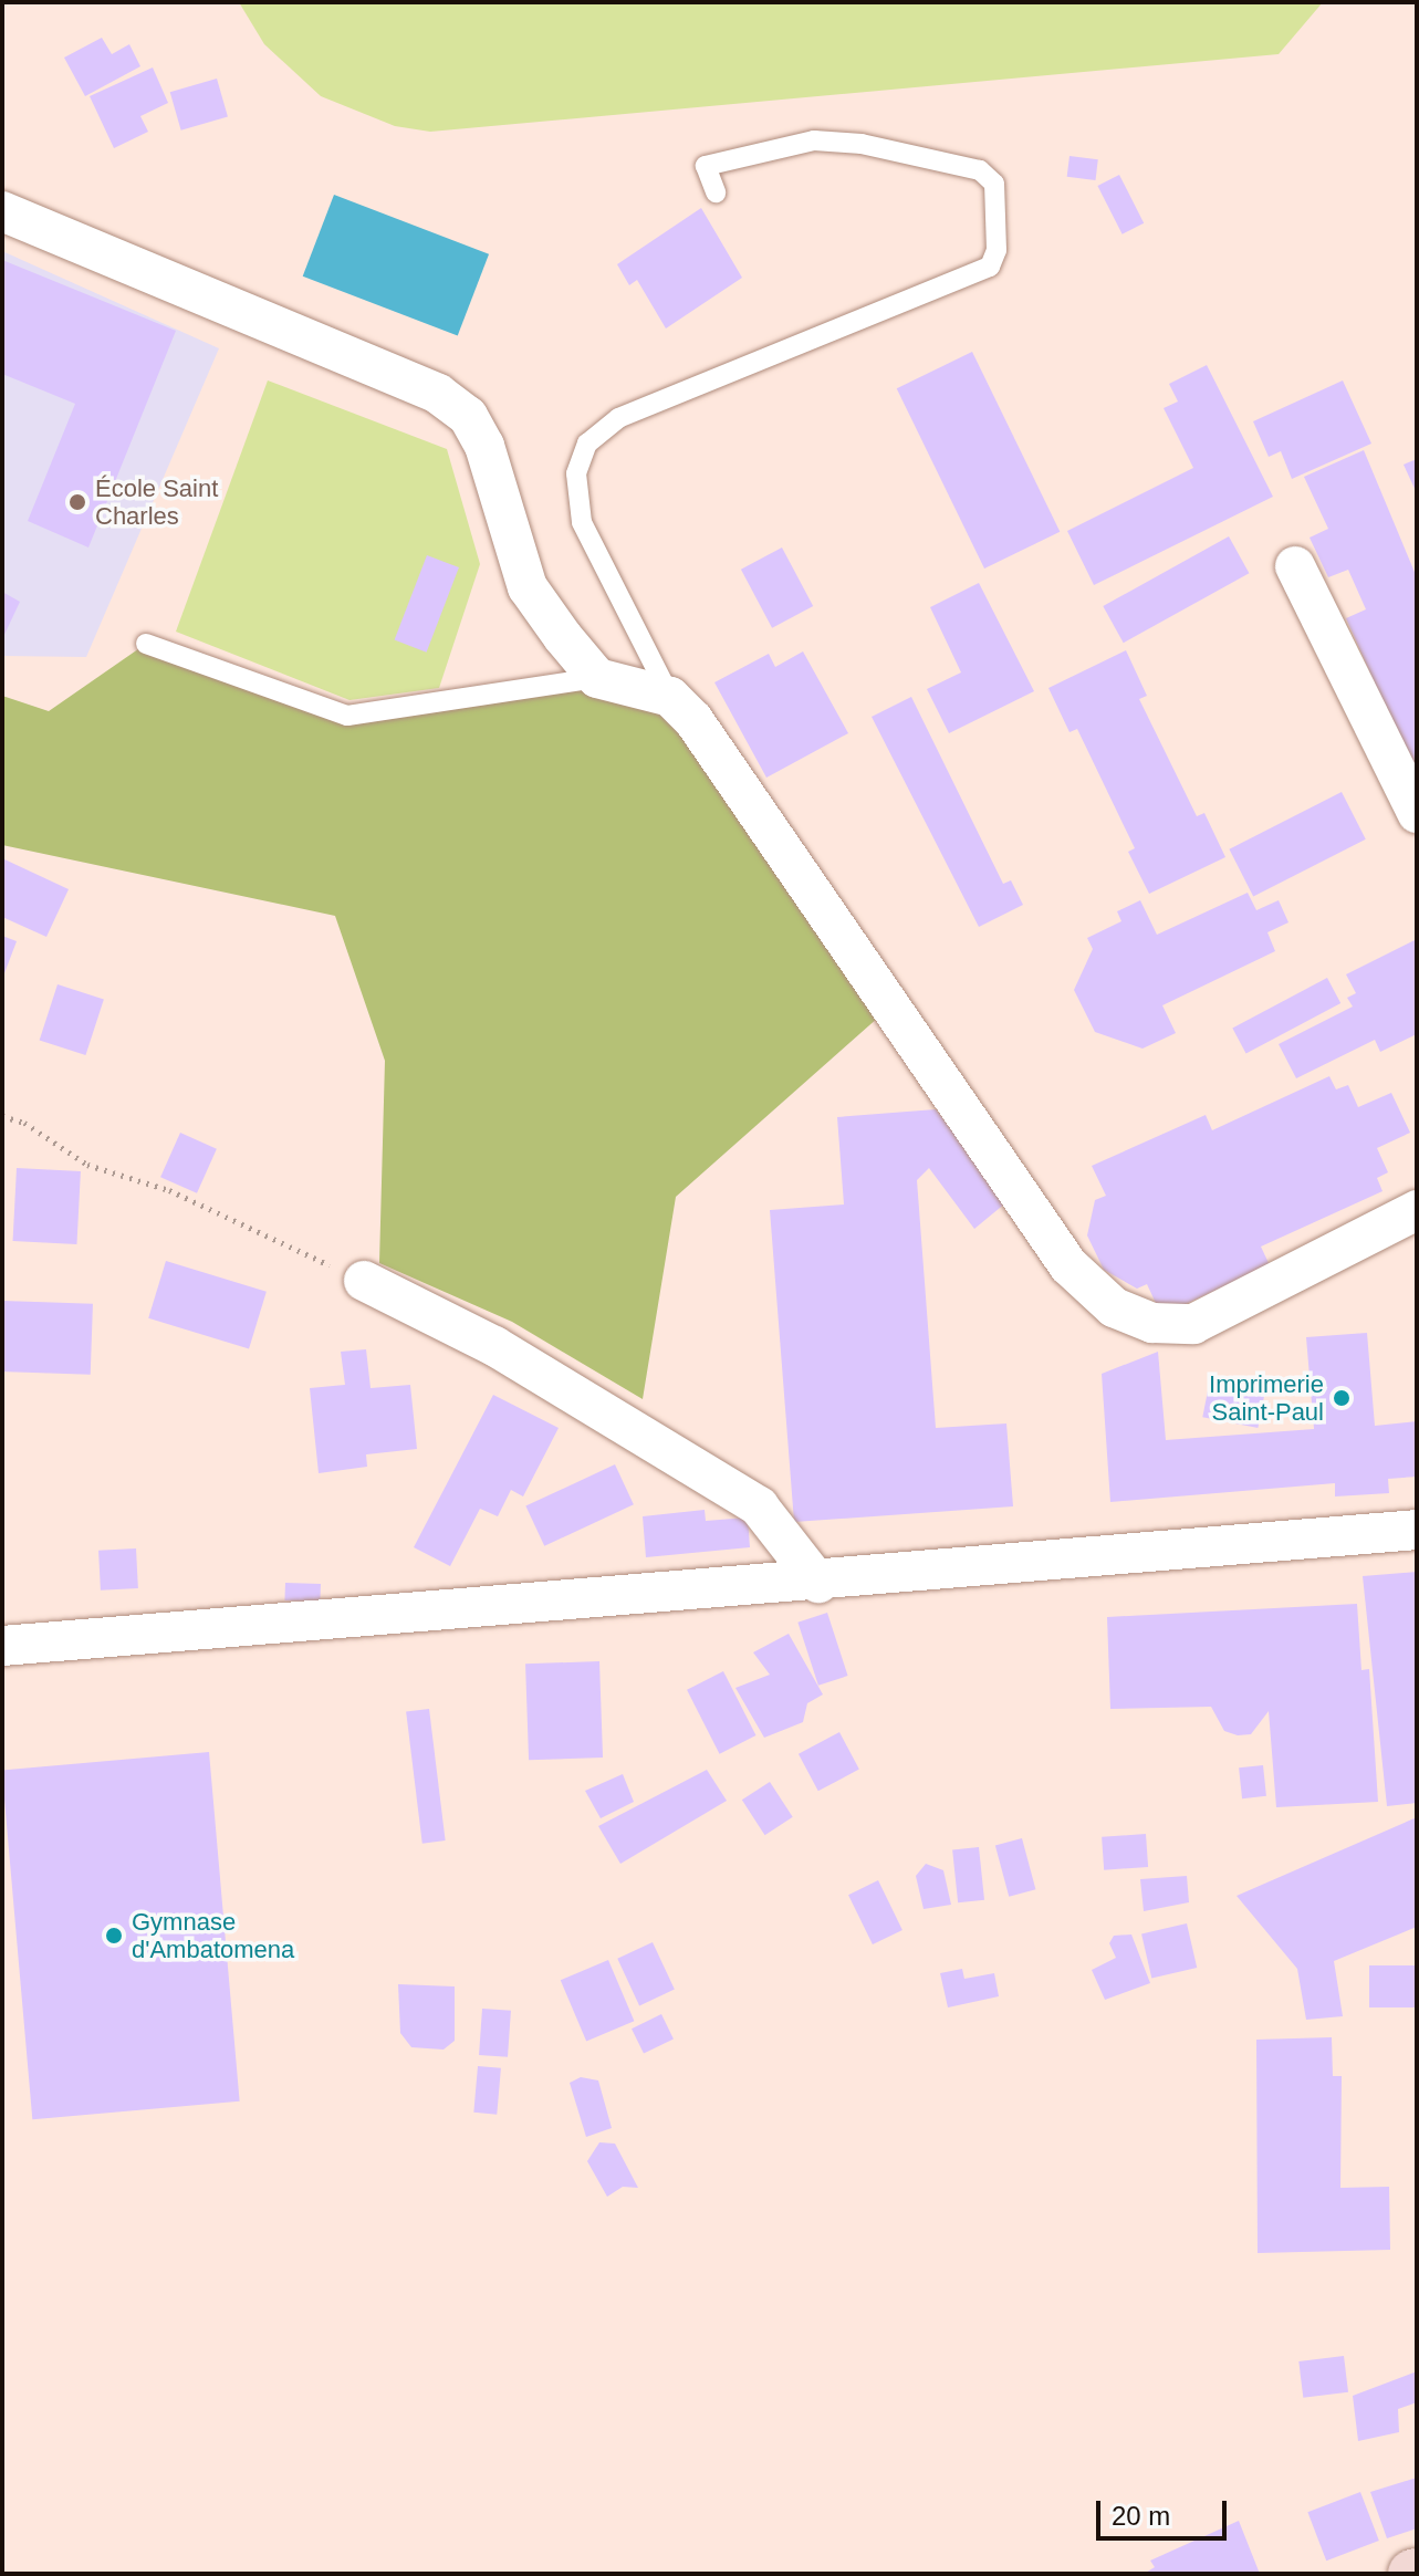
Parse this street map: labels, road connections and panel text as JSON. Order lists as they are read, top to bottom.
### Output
{
  "places": ["École Saint Charles", "Imprimerie Saint-Paul", "Gymnase d'Ambatomena"],
  "scale_bar": "20 m"
}
